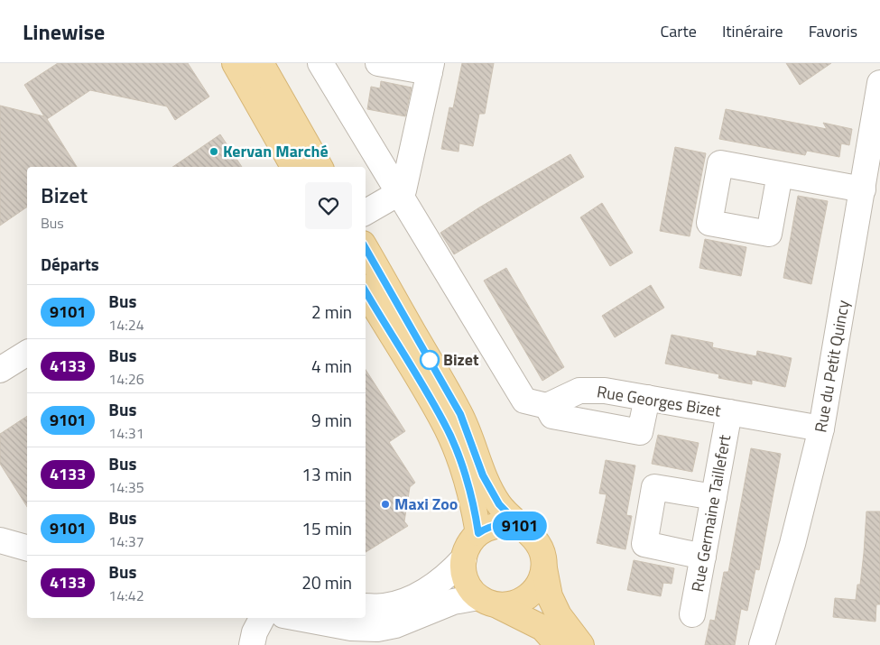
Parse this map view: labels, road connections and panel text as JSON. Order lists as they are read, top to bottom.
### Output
{
  "streets": {
    "street": ["Rue du Petit Quincy", "Rue Georges Bizet", "Rue Germaine Taillefert"]
  },
  "crossings": [
    ["Rue du Petit Quincy", "Rue Georges Bizet"],
    ["Rue Georges Bizet", "Rue Germaine Taillefert"]
  ],
  "places": ["Kervan Marché", "Bizet", "Maxi Zoo"],
  "lines": ["bus line 9101"],
  "page": {
    "header": "Linewise",
    "nav": ["Carte", "Itinéraire", "Favoris"],
    "on_map": "9101",
    "heading": [
      ["Bizet", "Bus"],
      "Départs"
    ],
    "list": [
      {
        "mark": "9101",
        "name": "Bus",
        "note": "14:24",
        "value": "2 min"
      },
      {
        "mark": "4133",
        "name": "Bus",
        "note": "14:26",
        "value": "4 min"
      },
      {
        "mark": "9101",
        "name": "Bus",
        "note": "14:31",
        "value": "9 min"
      },
      {
        "mark": "4133",
        "name": "Bus",
        "note": "14:35",
        "value": "13 min"
      },
      {
        "mark": "9101",
        "name": "Bus",
        "note": "14:37",
        "value": "15 min"
      },
      {
        "mark": "4133",
        "name": "Bus",
        "note": "14:42",
        "value": "20 min"
      }
    ]
  }
}
